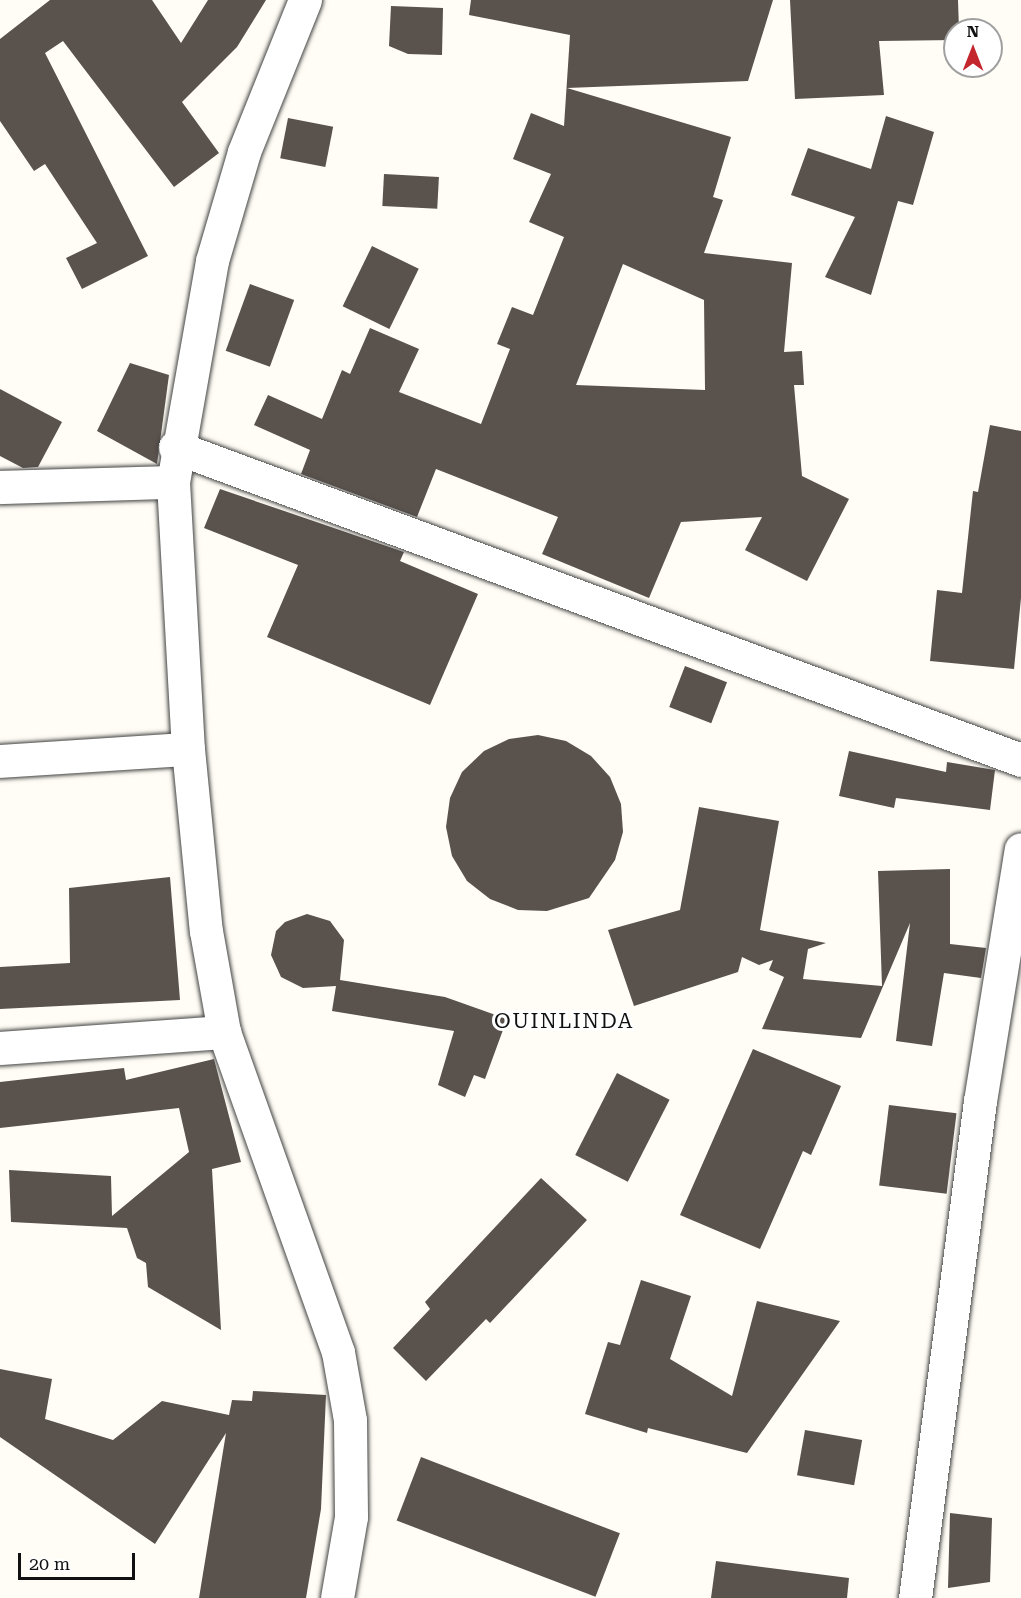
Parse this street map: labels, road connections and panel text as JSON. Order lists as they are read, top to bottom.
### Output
{
  "districts": ["OUINLINDA"],
  "scale_bar": "20 m",
  "north": "top"
}
